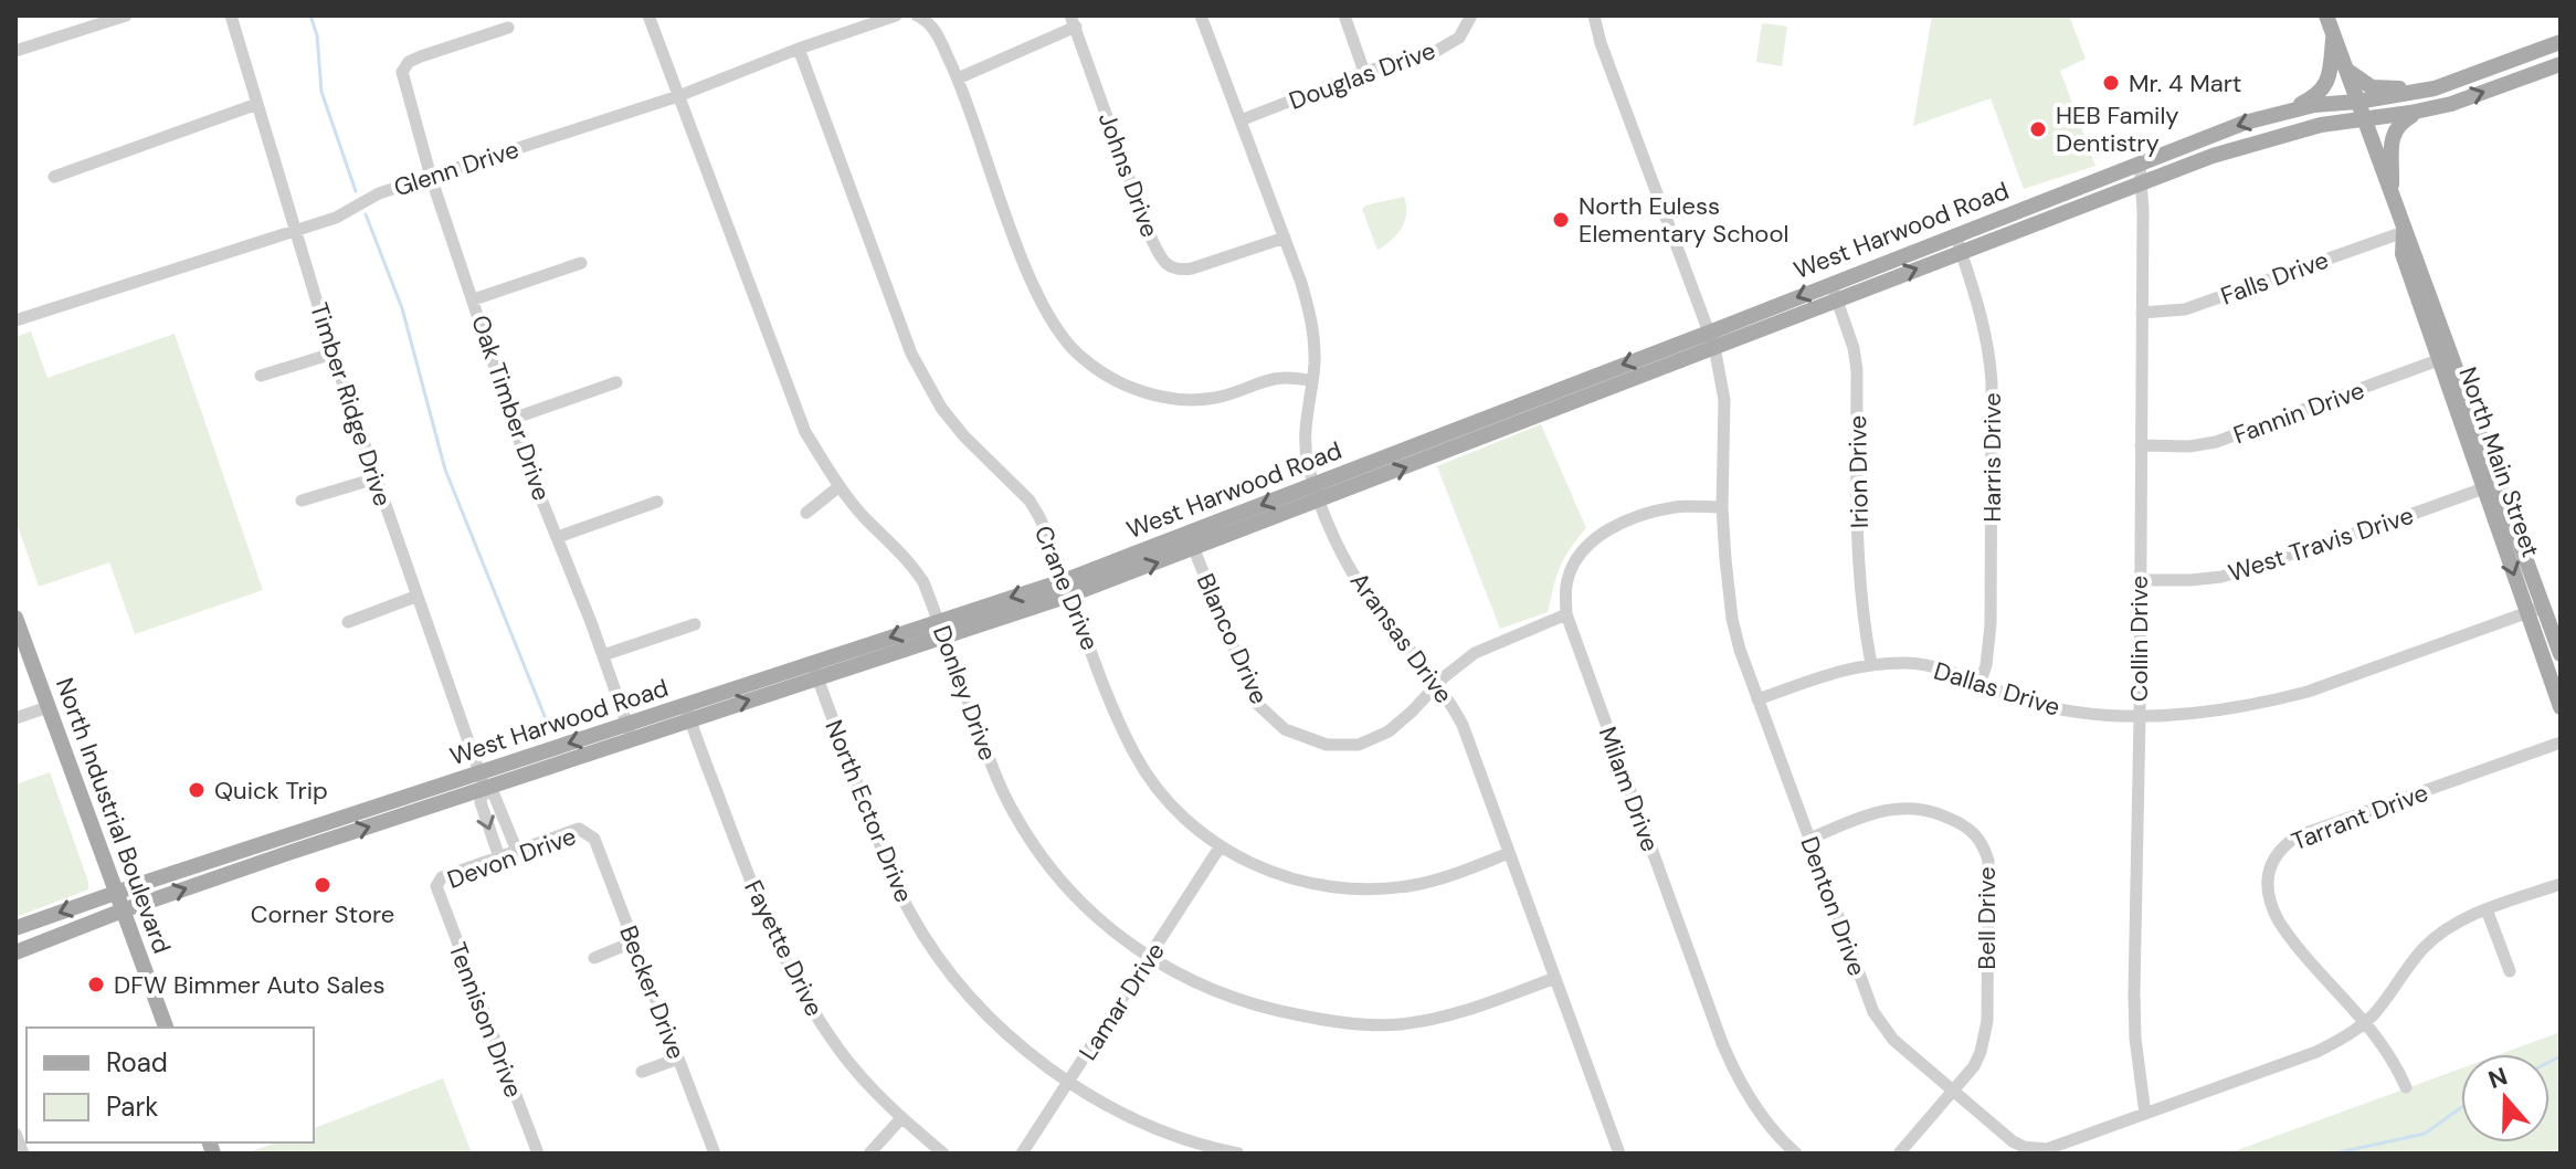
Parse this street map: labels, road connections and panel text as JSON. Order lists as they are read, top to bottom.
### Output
{
  "streets": {
    "main road": ["West Harwood Road", "North Main Street", "North Industrial Boulevard"],
    "street": [
      "Douglas Drive",
      "Glenn Drive",
      "Johns Drive",
      "Falls Drive",
      "Timber Ridge Drive",
      "Oak Timber Drive",
      "Fannin Drive",
      "Harris Drive",
      "Irion Drive",
      "West Travis Drive",
      "Crane Drive",
      "Aransas Drive",
      "Blanco Drive",
      "Collin Drive",
      "Dallas Drive",
      "Donley Drive",
      "Milam Drive",
      "North Ector Drive",
      "Tarrant Drive",
      "Devon Drive",
      "Denton Drive",
      "Bell Drive",
      "Fayette Drive",
      "Becker Drive",
      "Lamar Drive",
      "Tennison Drive"
    ]
  },
  "crossings": [
    ["Douglas Drive", "Aransas Drive"],
    ["Glenn Drive", "Timber Ridge Drive"],
    ["Glenn Drive", "Oak Timber Drive"],
    ["Glenn Drive", "Crane Drive"],
    ["Glenn Drive", "Donley Drive"],
    ["Johns Drive", "Aransas Drive"],
    ["West Harwood Road", "Timber Ridge Drive"],
    ["West Harwood Road", "Oak Timber Drive"],
    ["West Harwood Road", "Harris Drive"],
    ["West Harwood Road", "North Main Street"],
    ["West Harwood Road", "Irion Drive"],
    ["West Harwood Road", "Crane Drive"],
    ["West Harwood Road", "Aransas Drive"],
    ["West Harwood Road", "Blanco Drive"],
    ["West Harwood Road", "Collin Drive"],
    ["West Harwood Road", "Donley Drive"],
    ["West Harwood Road", "North Ector Drive"],
    ["West Harwood Road", "North Industrial Boulevard"],
    ["West Harwood Road", "Denton Drive"],
    ["West Harwood Road", "Fayette Drive"],
    ["Falls Drive", "North Main Street"],
    ["Falls Drive", "Collin Drive"],
    ["Fannin Drive", "North Main Street"],
    ["Fannin Drive", "Collin Drive"],
    ["Harris Drive", "Dallas Drive"],
    ["North Main Street", "West Travis Drive"],
    ["North Main Street", "Dallas Drive"],
    ["Irion Drive", "Dallas Drive"],
    ["West Travis Drive", "Collin Drive"],
    ["Crane Drive", "Aransas Drive"],
    ["Crane Drive", "Lamar Drive"],
    ["Aransas Drive", "Blanco Drive"],
    ["Aransas Drive", "Donley Drive"],
    ["Blanco Drive", "Milam Drive"],
    ["Collin Drive", "Dallas Drive"],
    ["Collin Drive", "Denton Drive"],
    ["Dallas Drive", "Denton Drive"],
    ["Donley Drive", "Lamar Drive"],
    ["Milam Drive", "Denton Drive"],
    ["North Ector Drive", "Lamar Drive"],
    ["Tarrant Drive", "Denton Drive"],
    ["Devon Drive", "Becker Drive"],
    ["Devon Drive", "Tennison Drive"],
    ["Denton Drive", "Bell Drive"]
  ],
  "places": [
    "Mr. 4 Mart",
    "HEB Family Dentistry",
    "North Euless Elementary School",
    "Quick Trip",
    "Corner Store",
    "DFW Bimmer Auto Sales"
  ],
  "legend": ["Road", "Park"],
  "north": "top"
}
